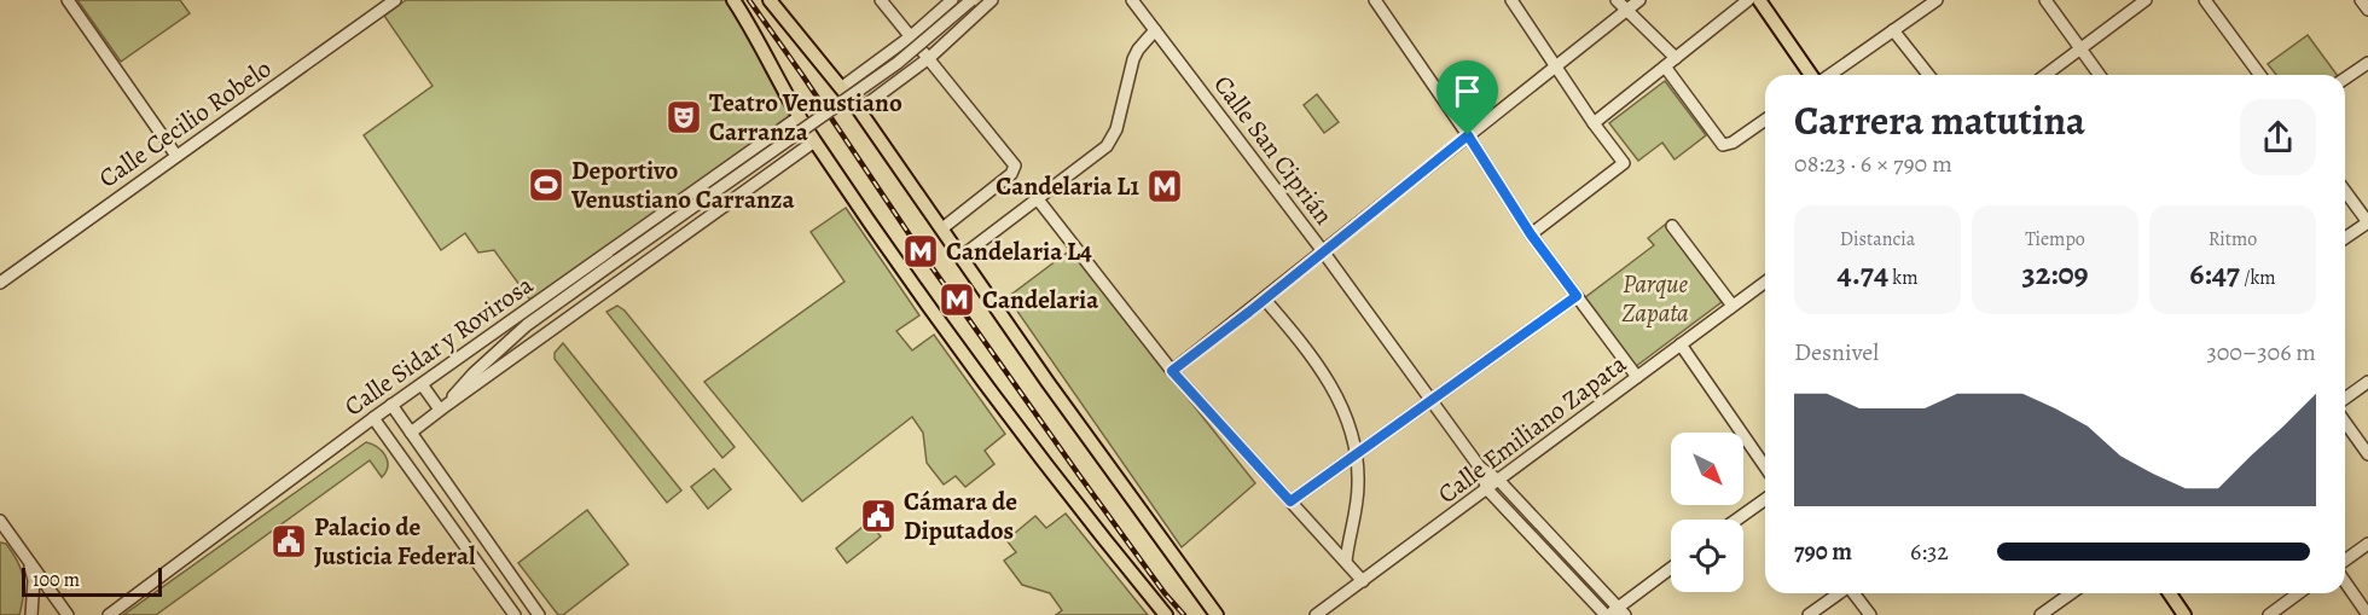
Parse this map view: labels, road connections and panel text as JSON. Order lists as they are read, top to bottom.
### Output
{
  "streets": {
    "street": [
      "Calle Cecilio Robelo",
      "Calle San Ciprián",
      "Calle Sidar y Rovirosa",
      "Calle Emiliano Zapata"
    ]
  },
  "crossings": [
    ["Calle San Ciprián", "Calle Emiliano Zapata"]
  ],
  "parks": ["Parque Zapata"],
  "places": {
    "theatre": ["Teatro Venustiano Carranza"],
    "sports": ["Deportivo Venustiano Carranza"],
    "metro station": ["Candelaria L1", "Candelaria L4", "Candelaria"],
    "public building": ["Cámara de Diputados", "Palacio de Justicia Federal"]
  },
  "scale_bar": "100 m",
  "north": "bottom right",
  "page": {
    "heading": ["Carrera matutina", "08:23 · 6 × 790 m"],
    "stats": [
      ["Distancia", "4.74 km"],
      ["Tiempo", "32:09"],
      ["Ritmo", "6:47 /km"]
    ],
    "chart": ["Desnivel", "300–306 m"],
    "list": [
      {
        "name": "790 m",
        "note": "6:32"
      }
    ],
    "scale": "100 m"
  }
}
